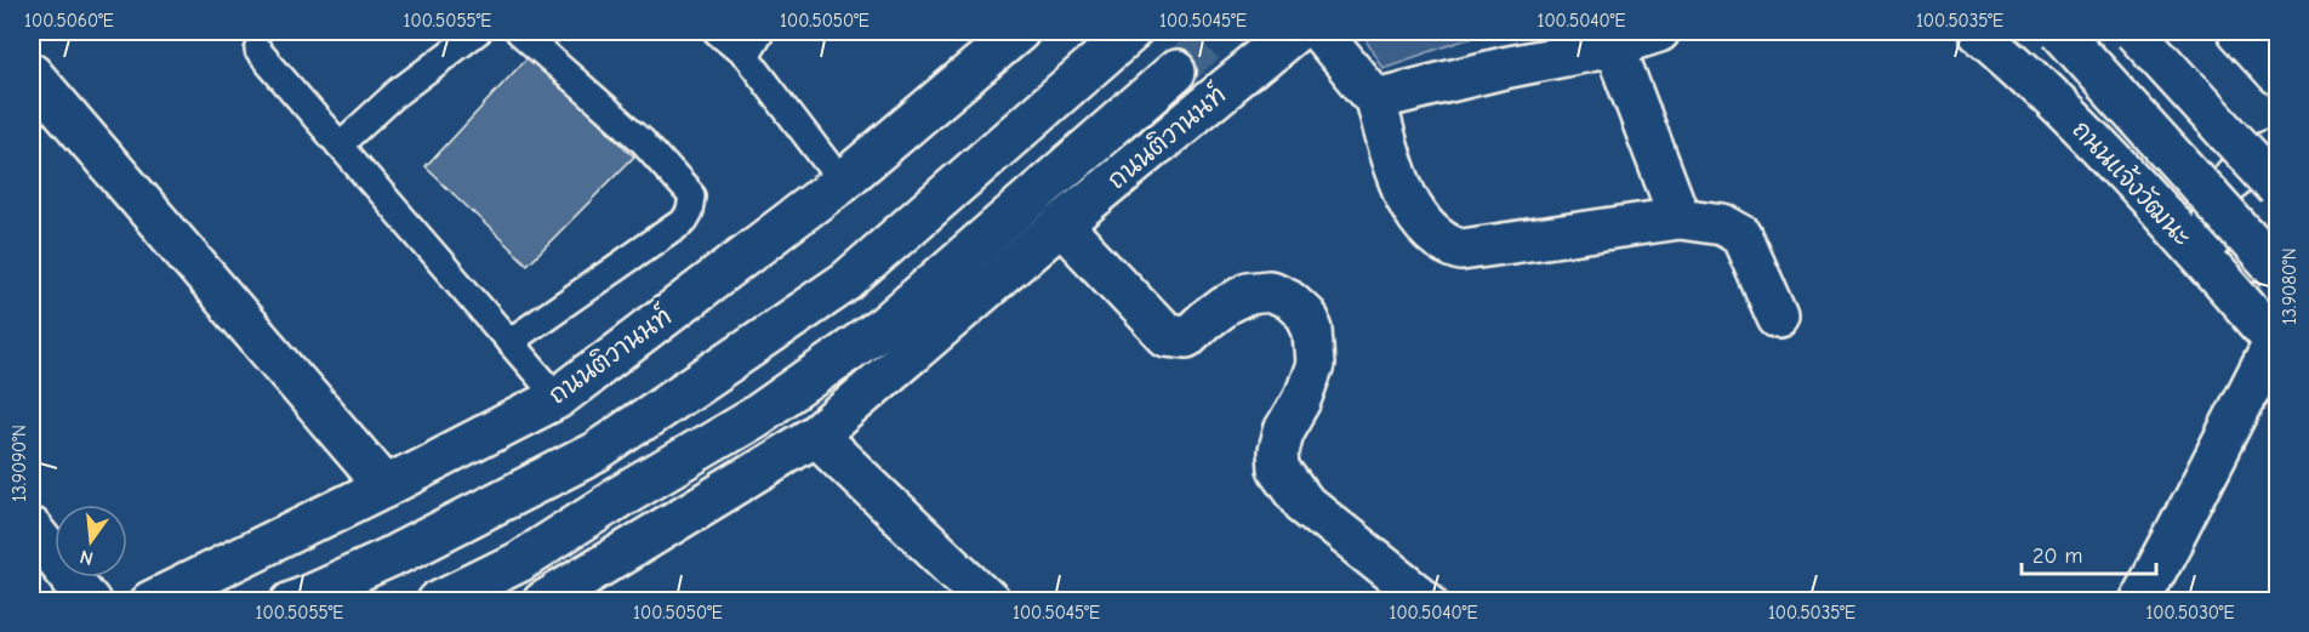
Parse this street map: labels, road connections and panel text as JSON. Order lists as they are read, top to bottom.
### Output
{
  "streets": {
    "main road": ["ถนนติวานนท์", "ถนนแจ้งวัฒนะ"]
  },
  "scale_bar": "20 m",
  "north": "bottom",
  "coordinates": [
    "100.5060°E",
    "100.5055°E",
    "100.5050°E",
    "100.5045°E",
    "100.5040°E",
    "100.5035°E",
    "13.9080°N",
    "13.9090°N",
    "100.5030°E"
  ]
}
